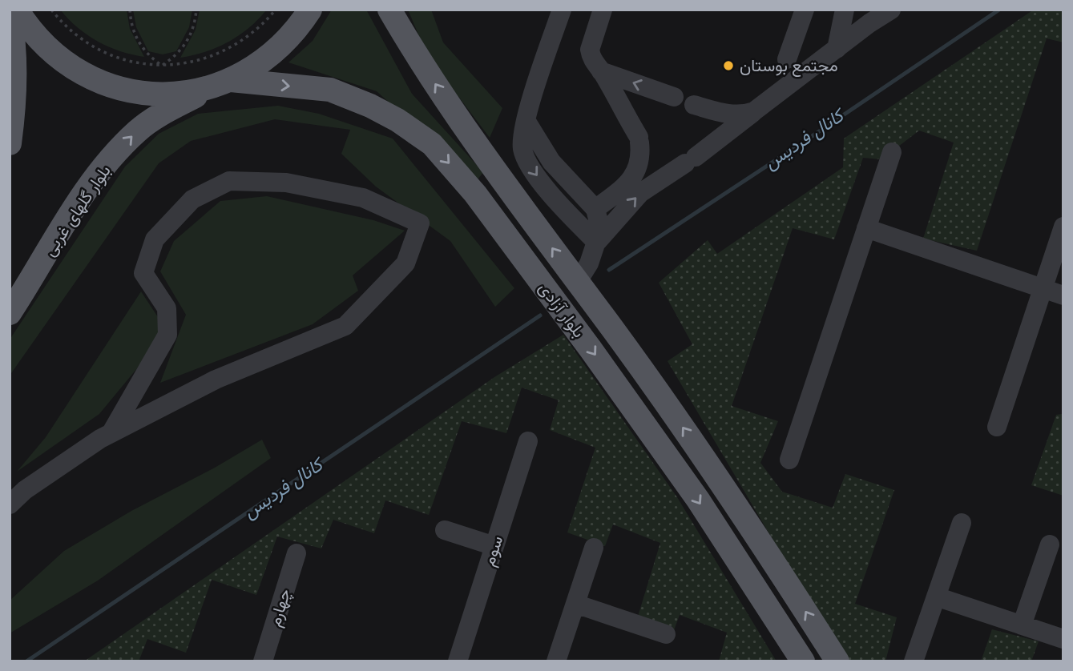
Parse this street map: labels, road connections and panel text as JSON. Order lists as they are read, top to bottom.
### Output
{
  "streets": {
    "main road": ["بلوار گلهای غربی", "بلوار آزادی"],
    "street": ["سوم", "چهارم"]
  },
  "crossings": [
    ["بلوار گلهای غربی", "بلوار آزادی"]
  ],
  "one_way": ["بلوار گلهای غربی"],
  "water": ["کانال فردیس"],
  "places": ["مجتمع بوستان"]
}
